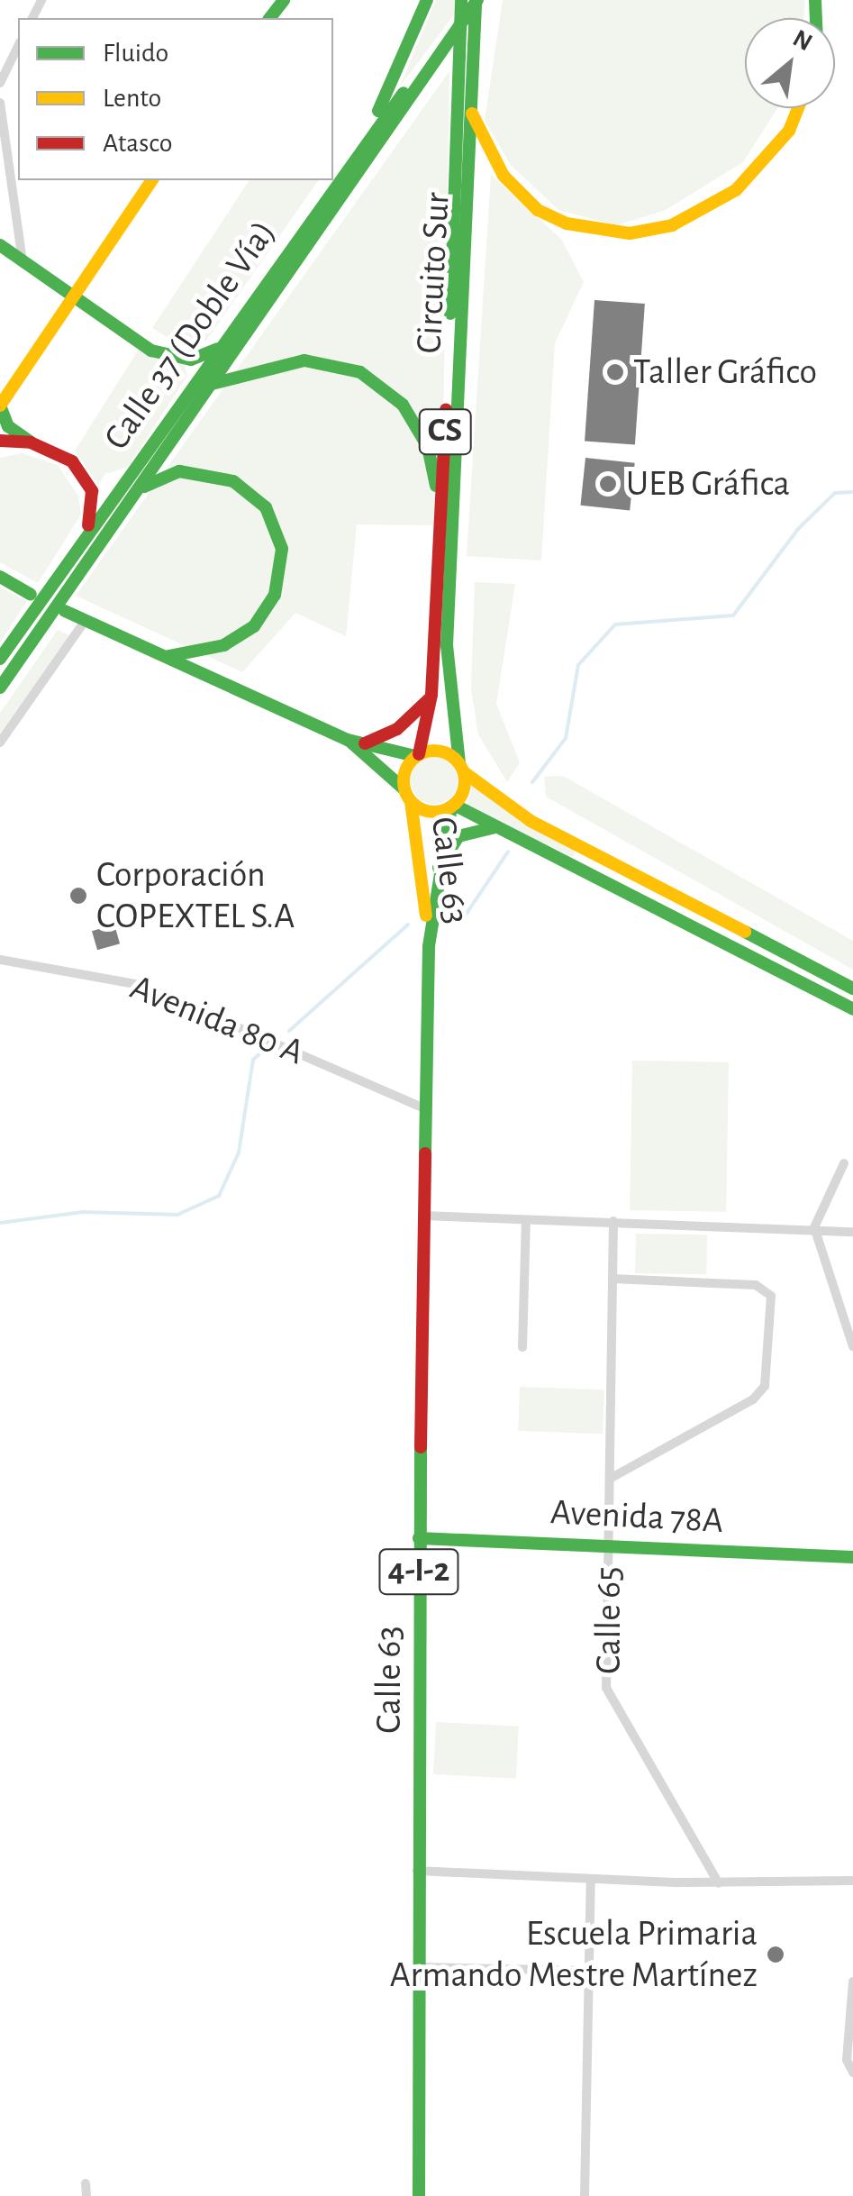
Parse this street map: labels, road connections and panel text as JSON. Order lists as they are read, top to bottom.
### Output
{
  "streets": {
    "main road": [
      "Circuito Sur",
      "Calle 37 (Doble Vía)",
      "CS",
      "Calle 63",
      "Avenida 78A",
      "4-I-2"
    ],
    "street": ["Avenida 80 A", "Calle 65"]
  },
  "crossings": [
    ["Circuito Sur", "CS"],
    ["Circuito Sur", "Calle 63"],
    ["CS", "Calle 63"],
    ["Calle 63", "Avenida 80 A"],
    ["Calle 63", "Avenida 78A"],
    ["Avenida 78A", "Calle 65"]
  ],
  "places": [
    "Taller Gráfico",
    "UEB Gráfica",
    "Corporación COPEXTEL S.A",
    "Escuela Primaria Armando Mestre Martínez"
  ],
  "legend": ["Fluido", "Lento", "Atasco"],
  "north": "top right"
}
